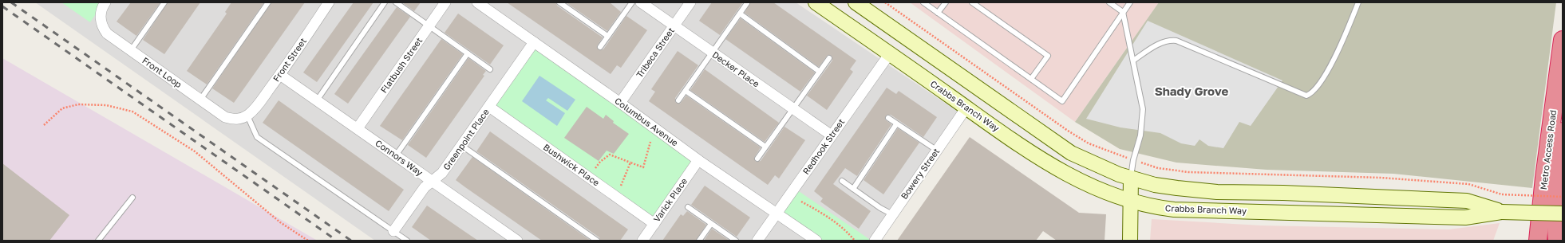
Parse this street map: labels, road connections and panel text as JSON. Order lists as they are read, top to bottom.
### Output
{
  "streets": {
    "highway": ["Metro Access Road"],
    "main road": ["Crabbs Branch Way"],
    "street": [
      "Tribeca Street",
      "Front Street",
      "Flatbush Street",
      "Decker Place",
      "Front Loop",
      "Columbus Avenue",
      "Greenpoint Place",
      "Redhook Street",
      "Connors Way",
      "Bushwick Place",
      "Bowery Street",
      "Varick Place"
    ]
  },
  "crossings": [
    ["Tribeca Street", "Decker Place"],
    ["Tribeca Street", "Columbus Avenue"],
    ["Front Street", "Front Loop"],
    ["Front Street", "Connors Way"],
    ["Flatbush Street", "Connors Way"],
    ["Decker Place", "Redhook Street"],
    ["Crabbs Branch Way", "Redhook Street"],
    ["Crabbs Branch Way", "Bowery Street"],
    ["Columbus Avenue", "Greenpoint Place"],
    ["Columbus Avenue", "Redhook Street"],
    ["Columbus Avenue", "Varick Place"],
    ["Greenpoint Place", "Connors Way"],
    ["Greenpoint Place", "Bushwick Place"],
    ["Bushwick Place", "Varick Place"]
  ],
  "districts": ["Shady Grove"]
}
